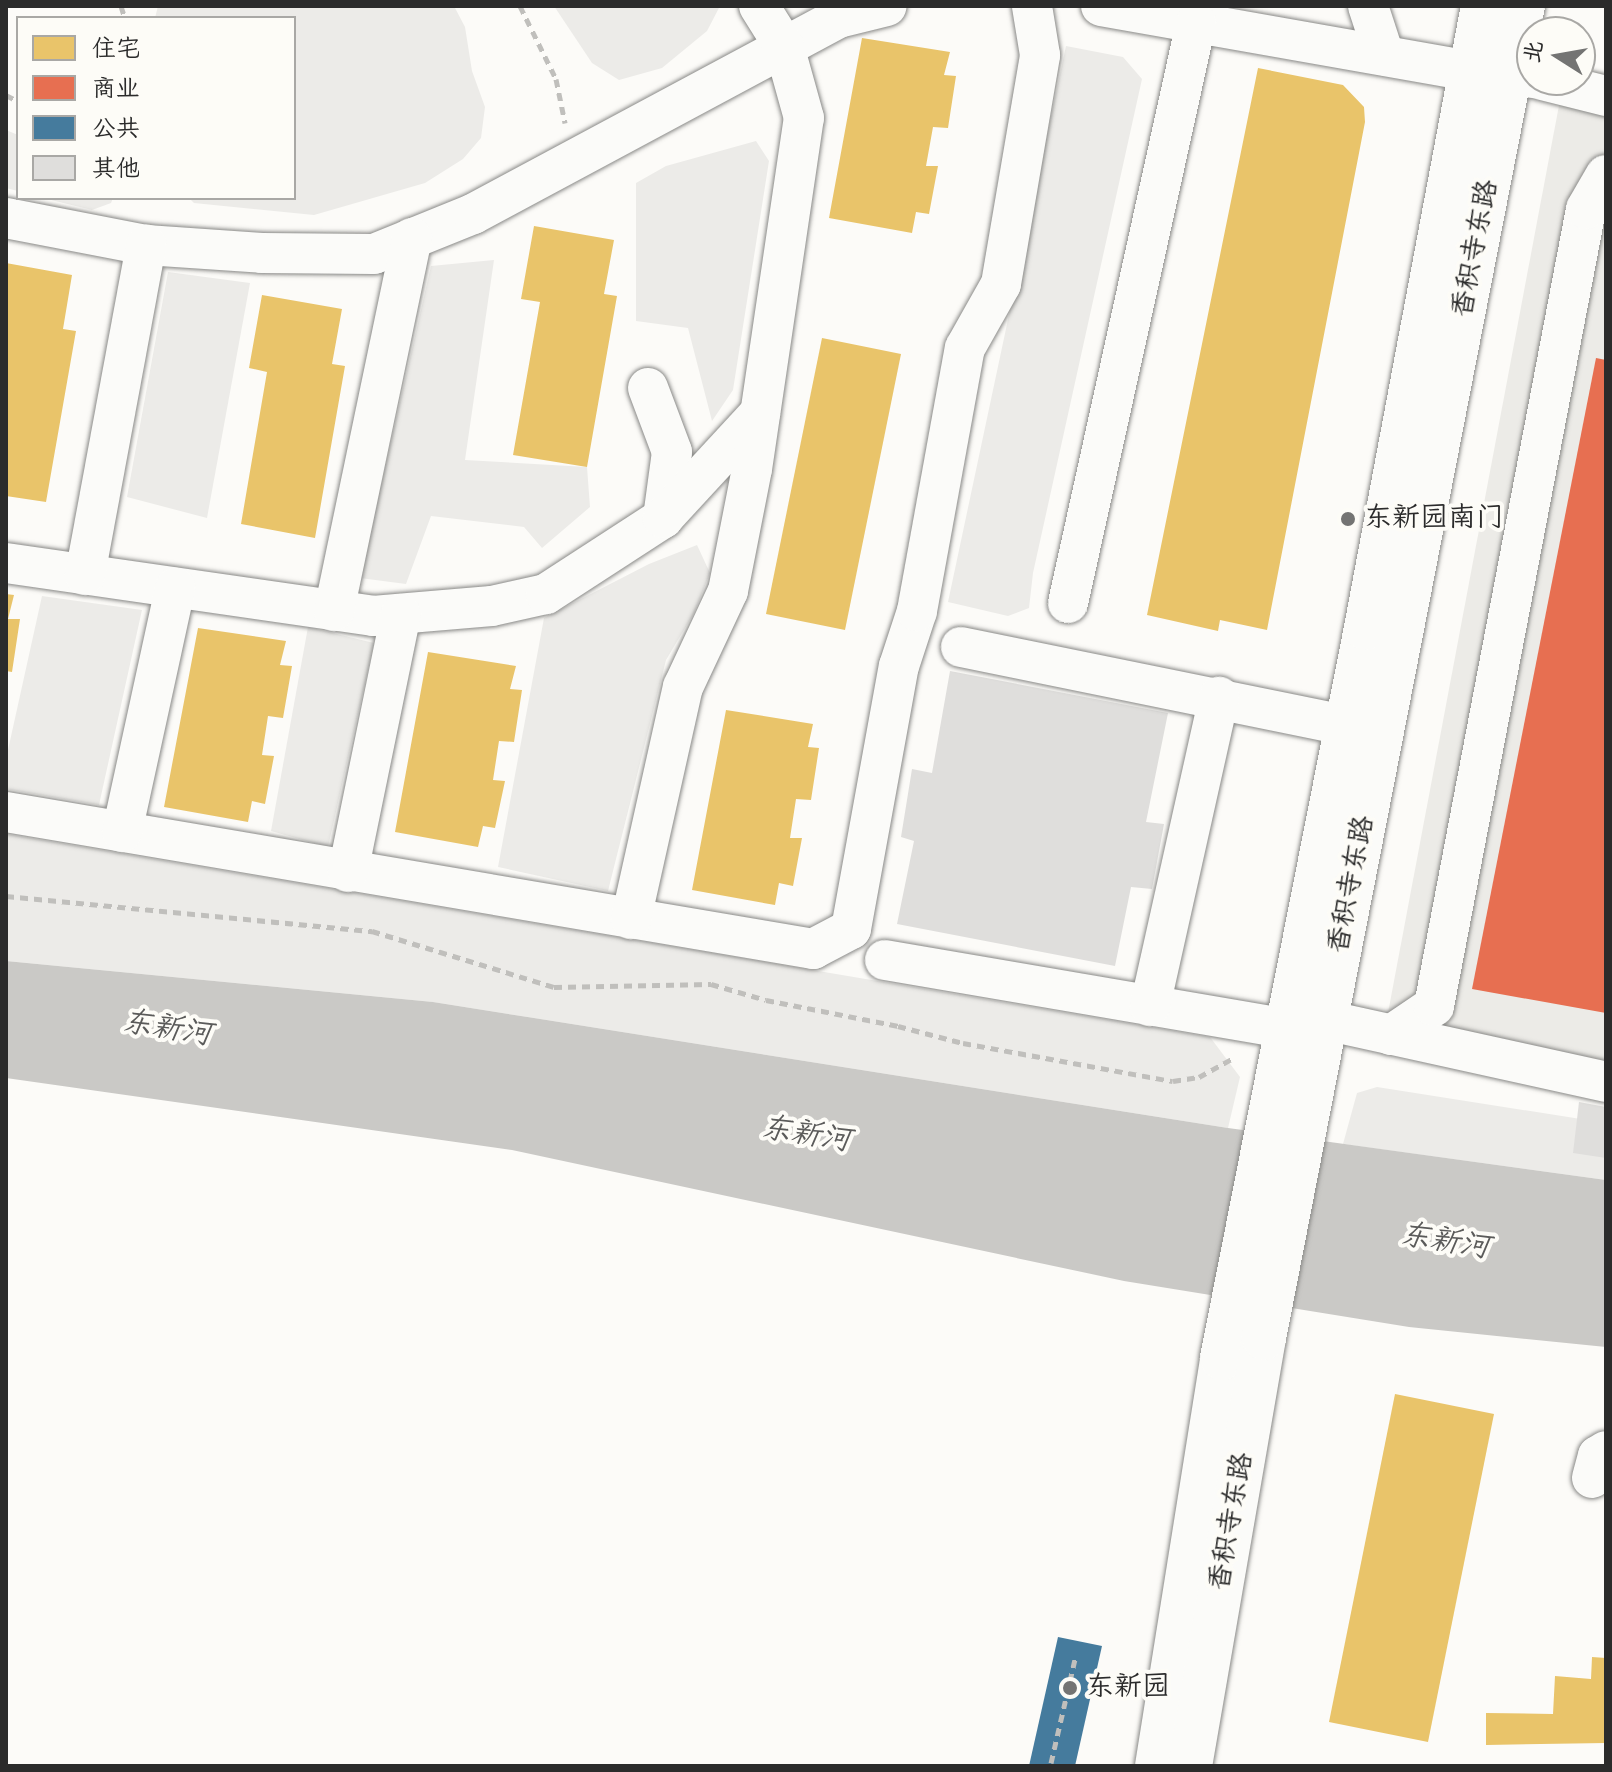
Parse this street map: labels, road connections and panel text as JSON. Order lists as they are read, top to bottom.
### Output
{
  "streets": {
    "main road": ["香积寺东路"]
  },
  "water": ["东新河"],
  "places": ["东新园南门", "东新园"],
  "legend": [
    "住宅",
    "商业",
    "公共",
    "其他"
  ],
  "north": "left"
}
